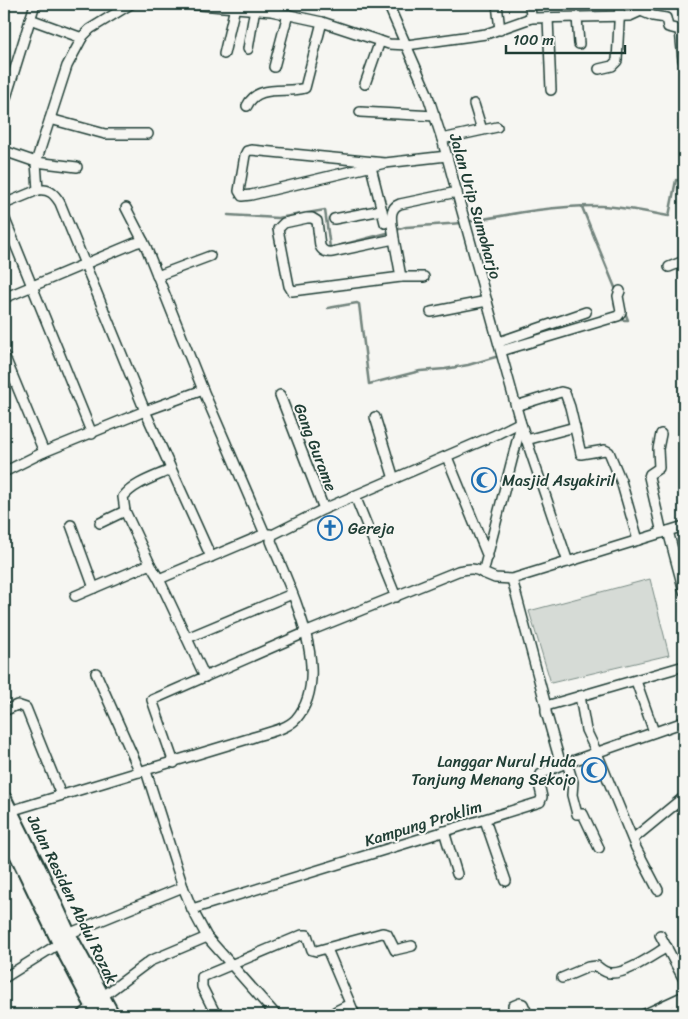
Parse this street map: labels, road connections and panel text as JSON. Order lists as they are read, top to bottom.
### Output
{
  "streets": {
    "highway": ["Jalan Residen Abdul Rozak"],
    "street": ["Jalan Urip Sumoharjo", "Gang Gurame", "Kampung Proklim"]
  },
  "places": {
    "mosque": ["Masjid Asyakiril", "Langgar Nurul Huda Tanjung Menang Sekojo"],
    "church": ["Gereja"]
  },
  "scale_bar": "100 m"
}
